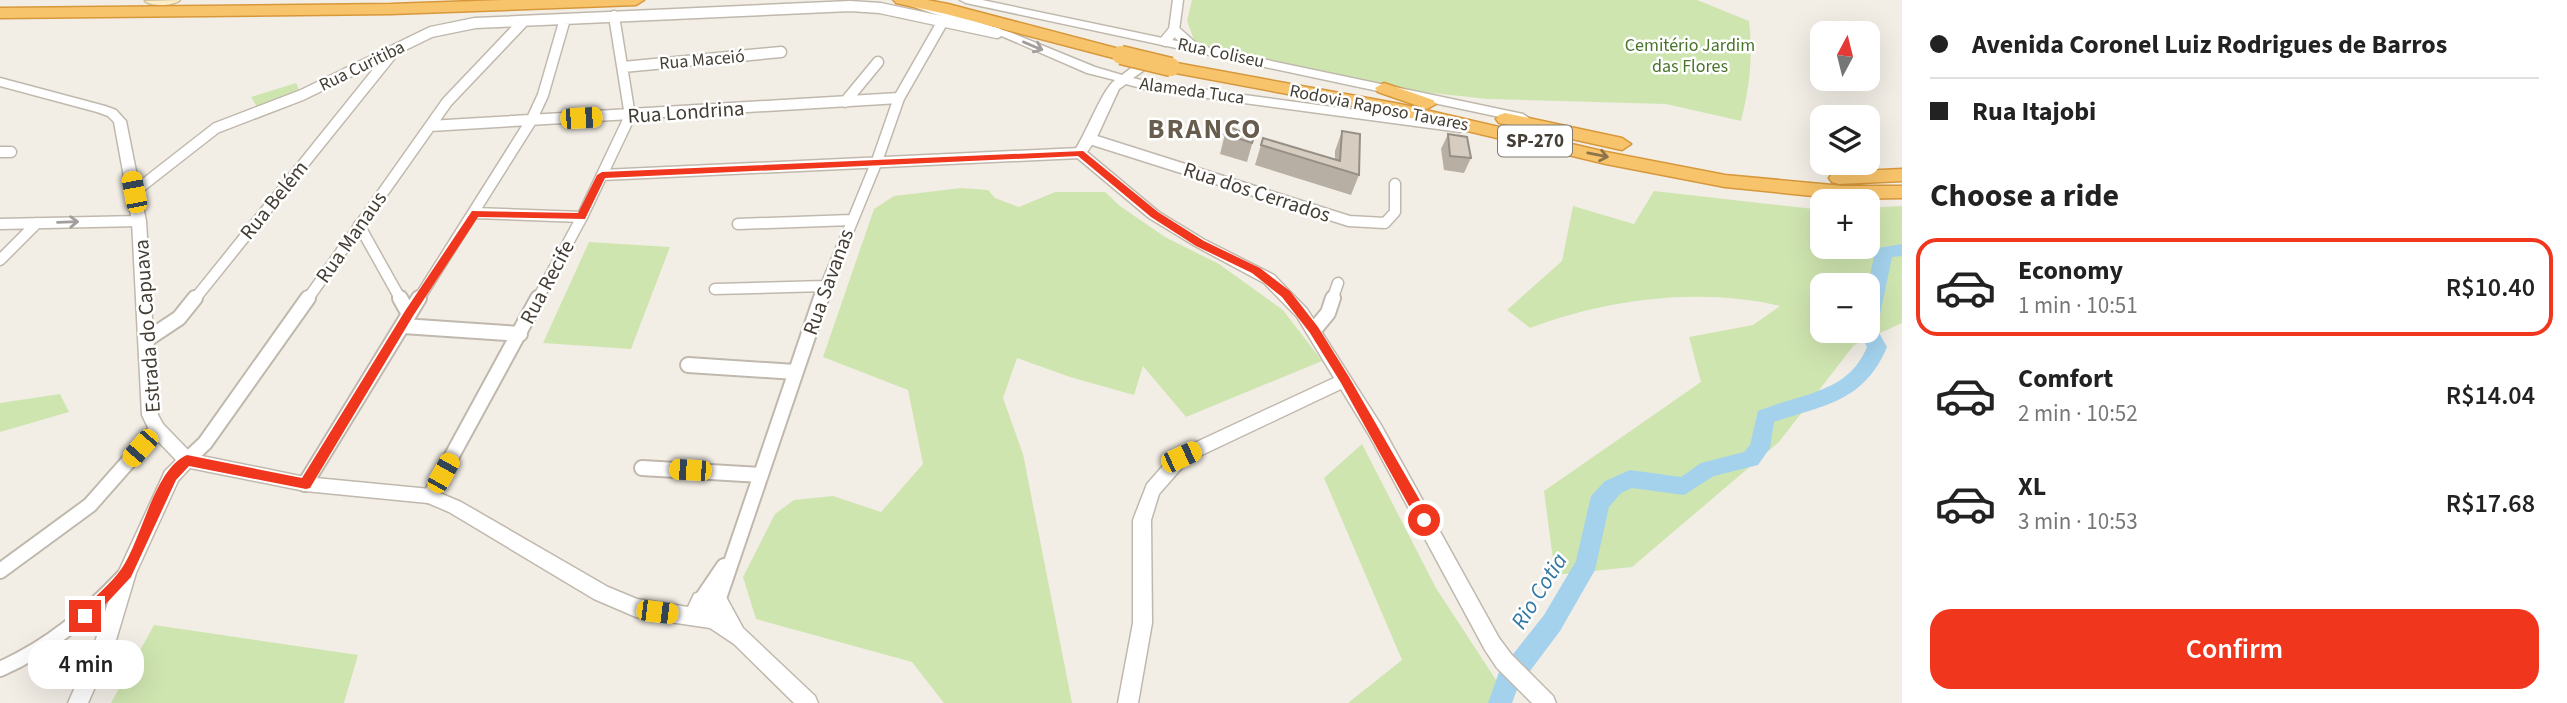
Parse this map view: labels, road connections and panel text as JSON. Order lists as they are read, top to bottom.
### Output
{
  "streets": {
    "highway": ["Rodovia Raposo Tavares", "SP-270"],
    "street": [
      "Rua Coliseu",
      "Rua Maceió",
      "Rua Curitiba",
      "Alameda Tuca",
      "Rua Londrina",
      "Rua dos Cerrados",
      "Rua Belém",
      "Rua Manaus",
      "Rua Recife",
      "Rua Savanas",
      "Estrada do Capuava"
    ]
  },
  "crossings": [
    ["Rua Coliseu", "Rodovia Raposo Tavares"],
    ["Rua Curitiba", "Alameda Tuca"],
    ["Rua Curitiba", "Rua Belém"],
    ["Rua Curitiba", "Rua Manaus"],
    ["Rua Curitiba", "Estrada do Capuava"],
    ["Alameda Tuca", "Rodovia Raposo Tavares"],
    ["Alameda Tuca", "Rua Savanas"],
    ["Rua Londrina", "Rua Manaus"],
    ["Rua Londrina", "Rua Recife"],
    ["Rua Londrina", "Rua Savanas"],
    ["Rua Belém", "Estrada do Capuava"],
    ["Rua Manaus", "Estrada do Capuava"]
  ],
  "districts": ["BRANCO"],
  "water": ["Rio Cotia"],
  "parks": ["Cemitério Jardim das Flores"],
  "north": "top",
  "page": {
    "banner": ["Avenida Coronel Luiz Rodrigues de Barros", "Rua Itajobi"],
    "map_buttons": ["+", "−"],
    "heading": "Choose a ride",
    "list": [
      {
        "name": "Economy",
        "note": "1 min · 10:51",
        "value": "R$10.40"
      },
      {
        "name": "Comfort",
        "note": "2 min · 10:52",
        "value": "R$14.04"
      },
      {
        "name": "XL",
        "note": "3 min · 10:53",
        "value": "R$17.68"
      }
    ],
    "buttons": "Confirm",
    "bubble": "4 min"
  }
}
